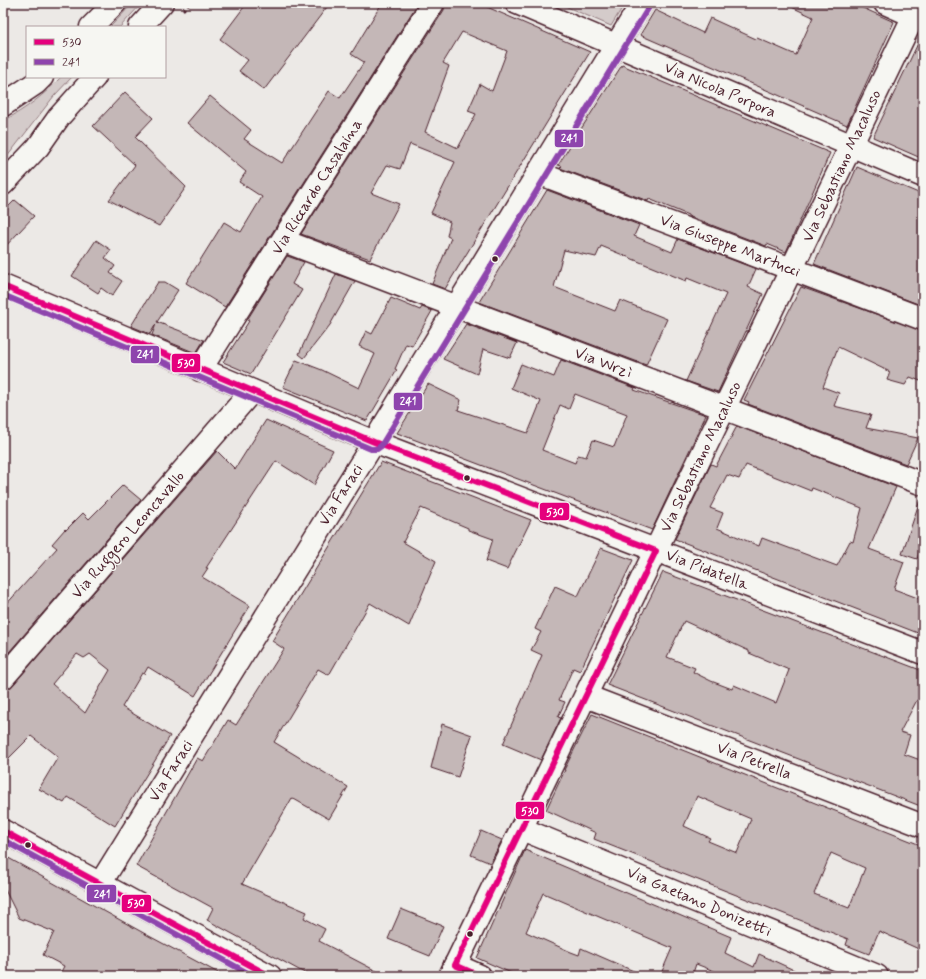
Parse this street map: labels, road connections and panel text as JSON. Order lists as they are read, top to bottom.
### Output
{
  "streets": {
    "street": [
      "Via Nicola Porpora",
      "Via Sebastiano Macaluso",
      "Via Riccardo Casalaina",
      "Via Giuseppe Martucci",
      "Via Wrzì",
      "Via Faraci",
      "Via Ruggero Leoncavallo",
      "Via Pidatella",
      "Via Petrella",
      "Via Gaetano Donizetti"
    ]
  },
  "crossings": [
    ["Via Nicola Porpora", "Via Sebastiano Macaluso"],
    ["Via Nicola Porpora", "Via Faraci"],
    ["Via Sebastiano Macaluso", "Via Giuseppe Martucci"],
    ["Via Sebastiano Macaluso", "Via Wrzì"],
    ["Via Sebastiano Macaluso", "Via Pidatella"],
    ["Via Sebastiano Macaluso", "Via Petrella"],
    ["Via Sebastiano Macaluso", "Via Gaetano Donizetti"],
    ["Via Riccardo Casalaina", "Via Wrzì"],
    ["Via Riccardo Casalaina", "Via Pidatella"],
    ["Via Giuseppe Martucci", "Via Faraci"],
    ["Via Wrzì", "Via Faraci"],
    ["Via Faraci", "Via Pidatella"],
    ["Via Ruggero Leoncavallo", "Via Pidatella"]
  ],
  "lines": ["transit line 241", "transit line 530"],
  "legend": ["530", "241"]
}
